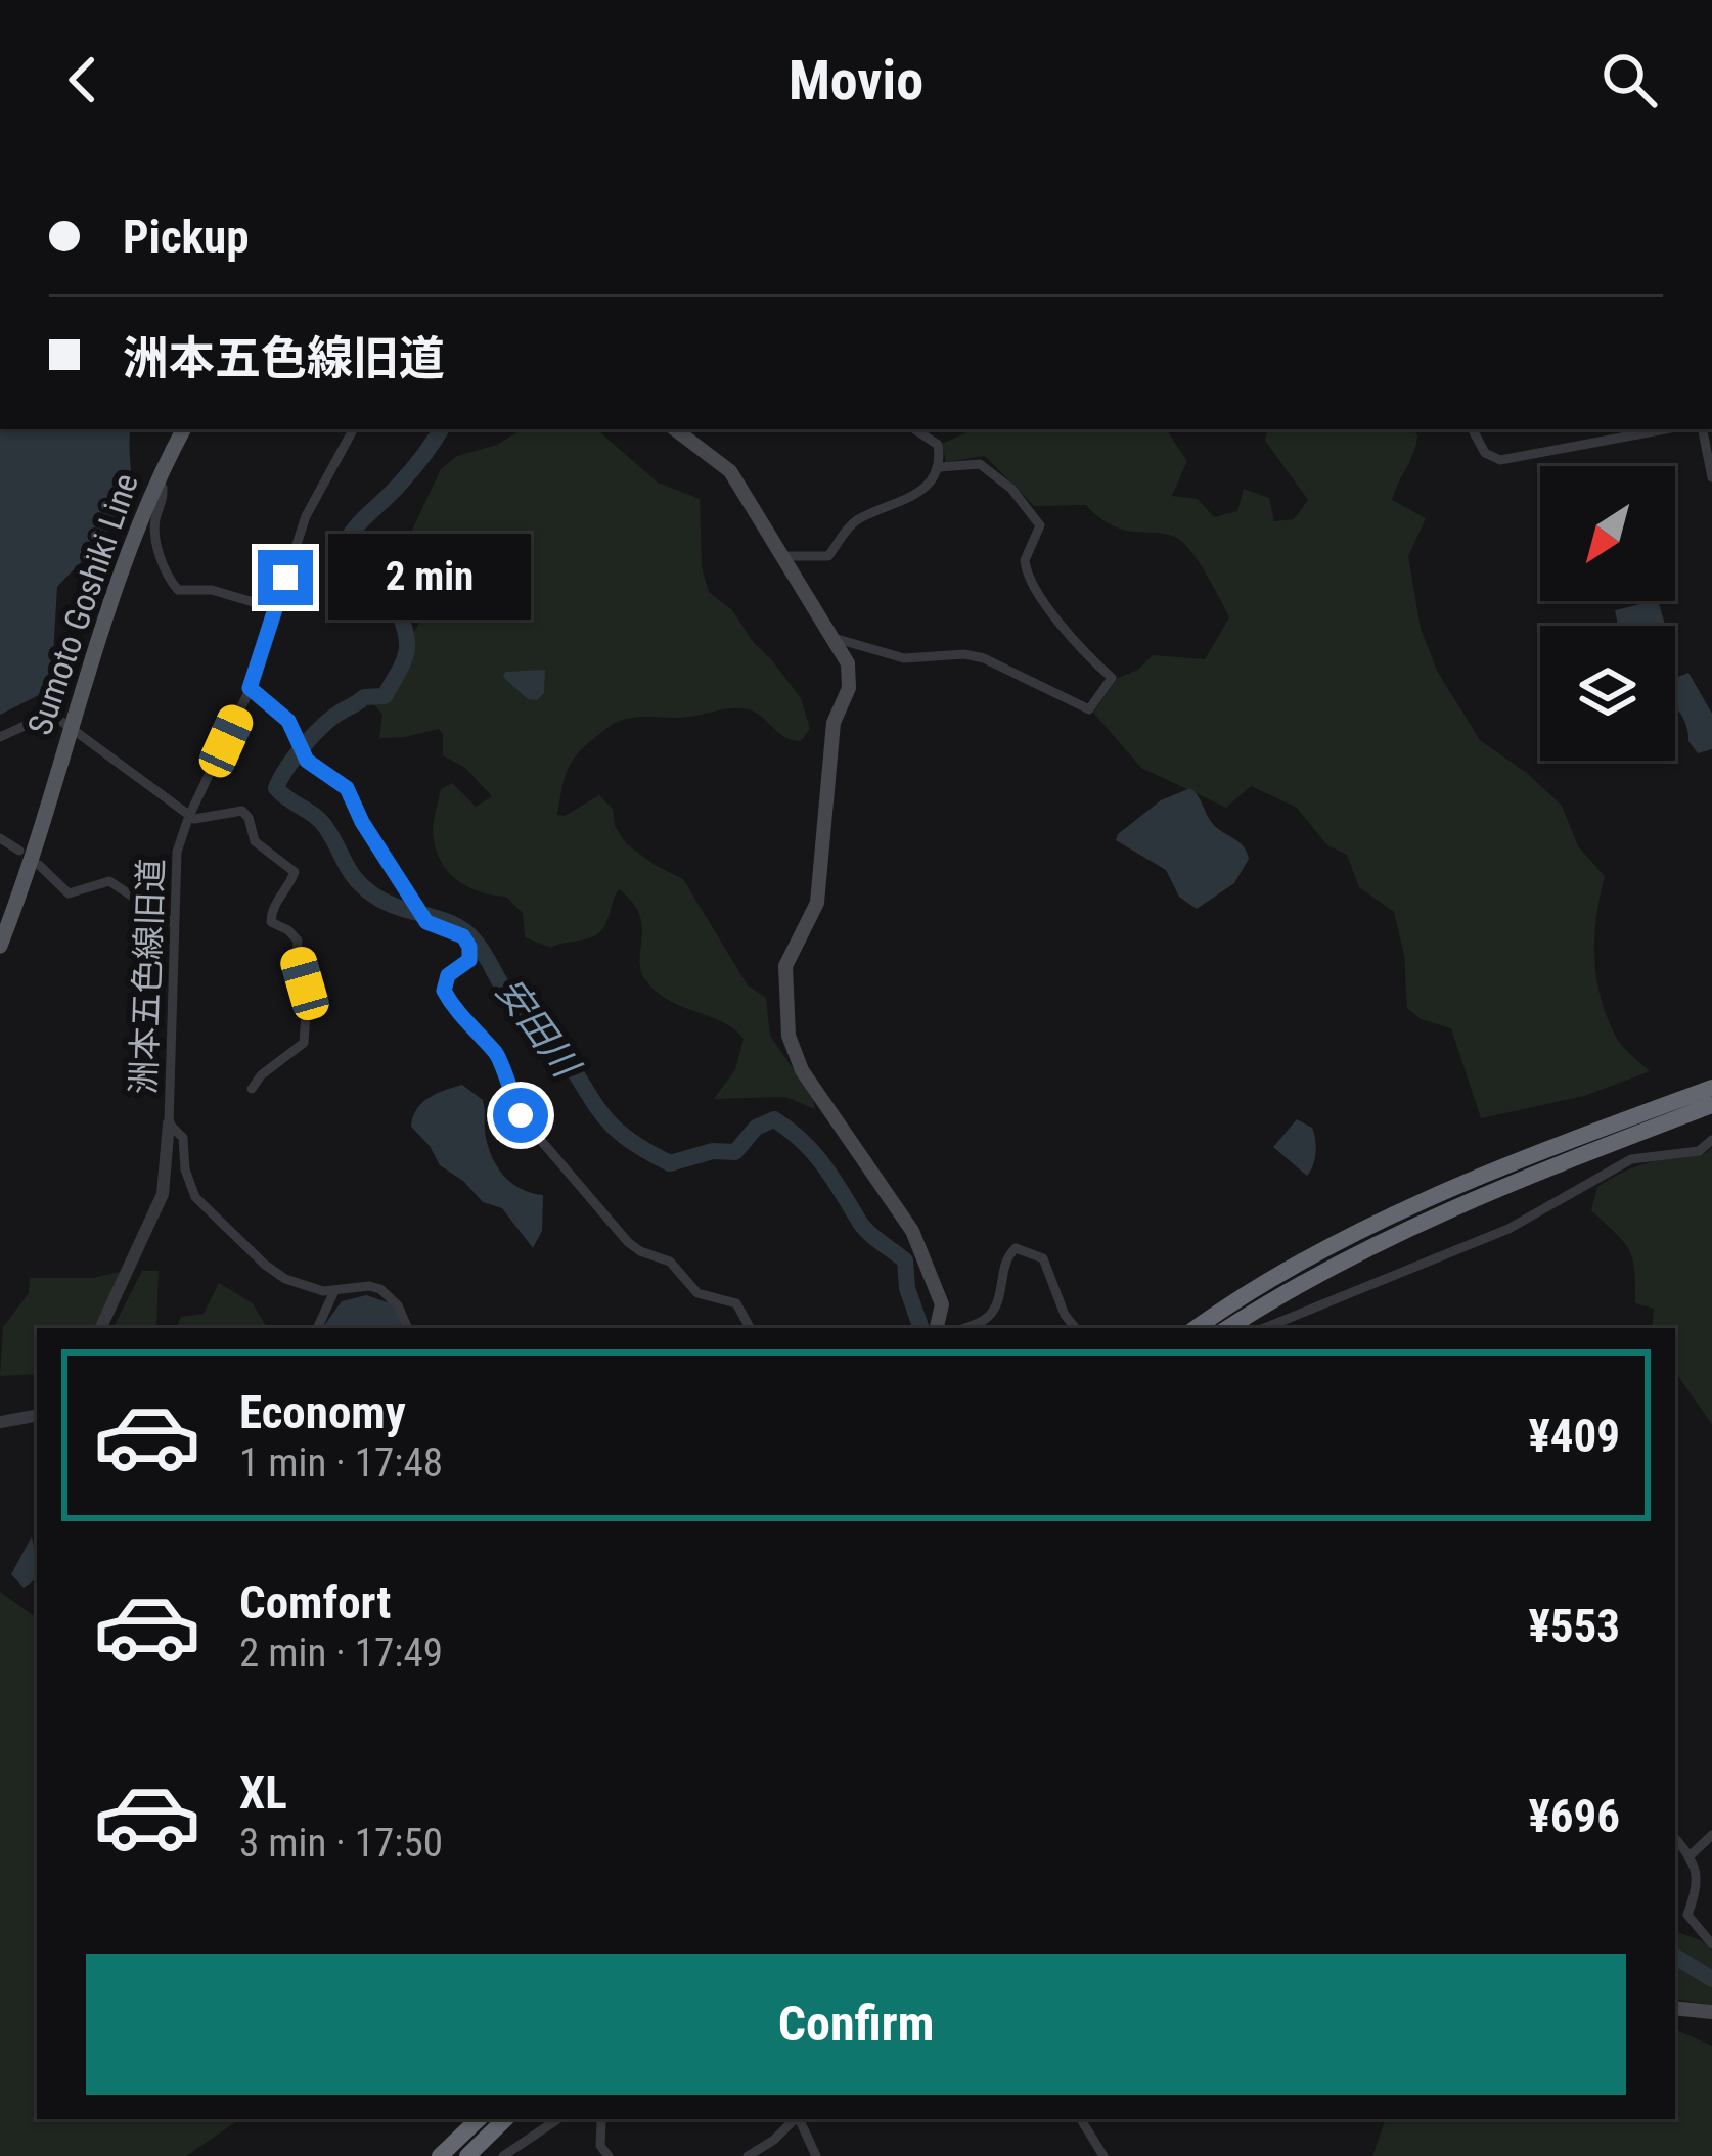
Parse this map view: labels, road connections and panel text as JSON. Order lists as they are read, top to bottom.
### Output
{
  "streets": {
    "main road": ["Sumoto Goshiki Line"],
    "street": ["洲本五色線旧道"]
  },
  "water": ["安田川"],
  "north": "bottom left",
  "page": {
    "header": "Movio",
    "banner": ["Pickup", "洲本五色線旧道"],
    "bubble": "2 min",
    "list": [
      {
        "name": "Economy",
        "note": "1 min · 17:48",
        "value": "¥409"
      },
      {
        "name": "Comfort",
        "note": "2 min · 17:49",
        "value": "¥553"
      },
      {
        "name": "XL",
        "note": "3 min · 17:50",
        "value": "¥696"
      }
    ],
    "buttons": "Confirm"
  }
}
